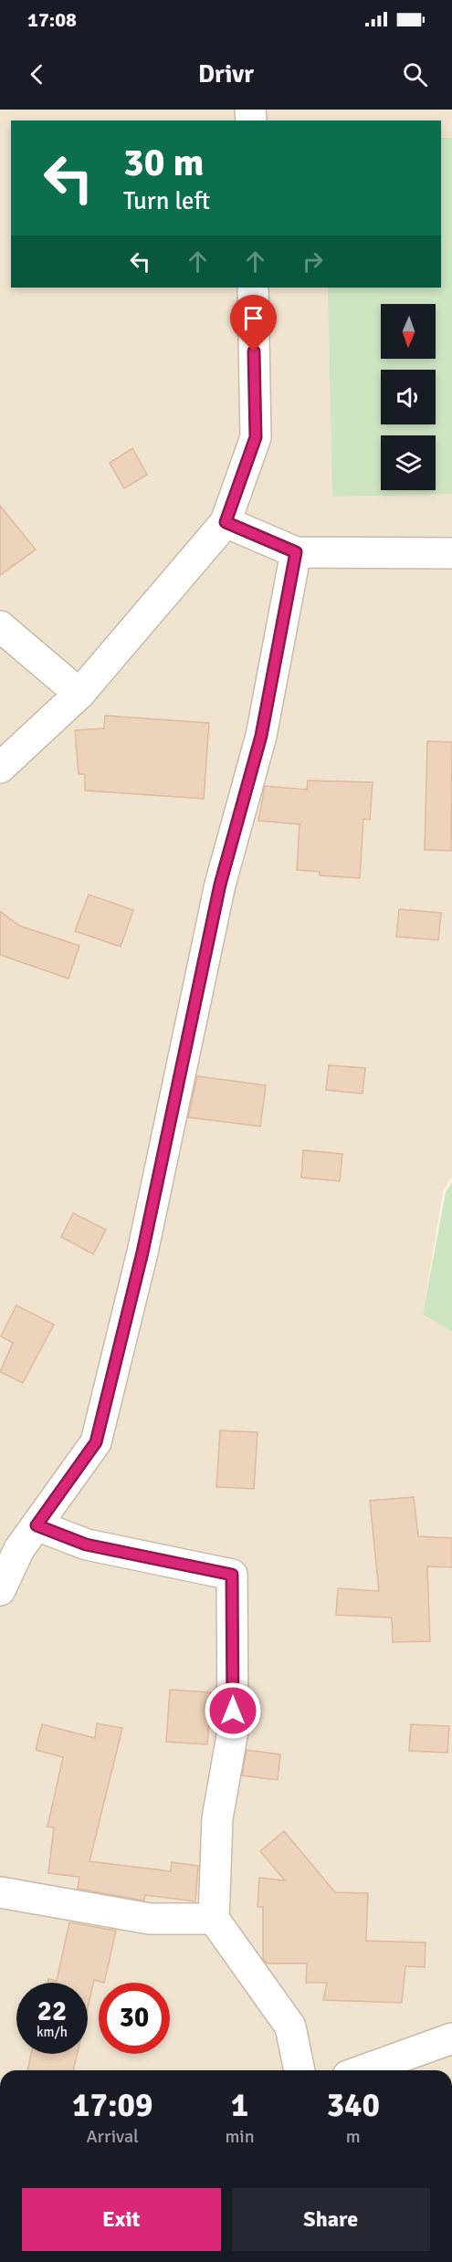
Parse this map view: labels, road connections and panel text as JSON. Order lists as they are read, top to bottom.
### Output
{
  "north": "bottom",
  "page": {
    "status": "17:08",
    "header": "Drivr",
    "turn": ["30 m", "Turn left"],
    "speed": "22 km/h",
    "limit": "30",
    "eta": [
      "17:09",
      "Arrival",
      "1",
      "min",
      "340",
      "m"
    ],
    "buttons": ["Exit", "Share"]
  }
}
